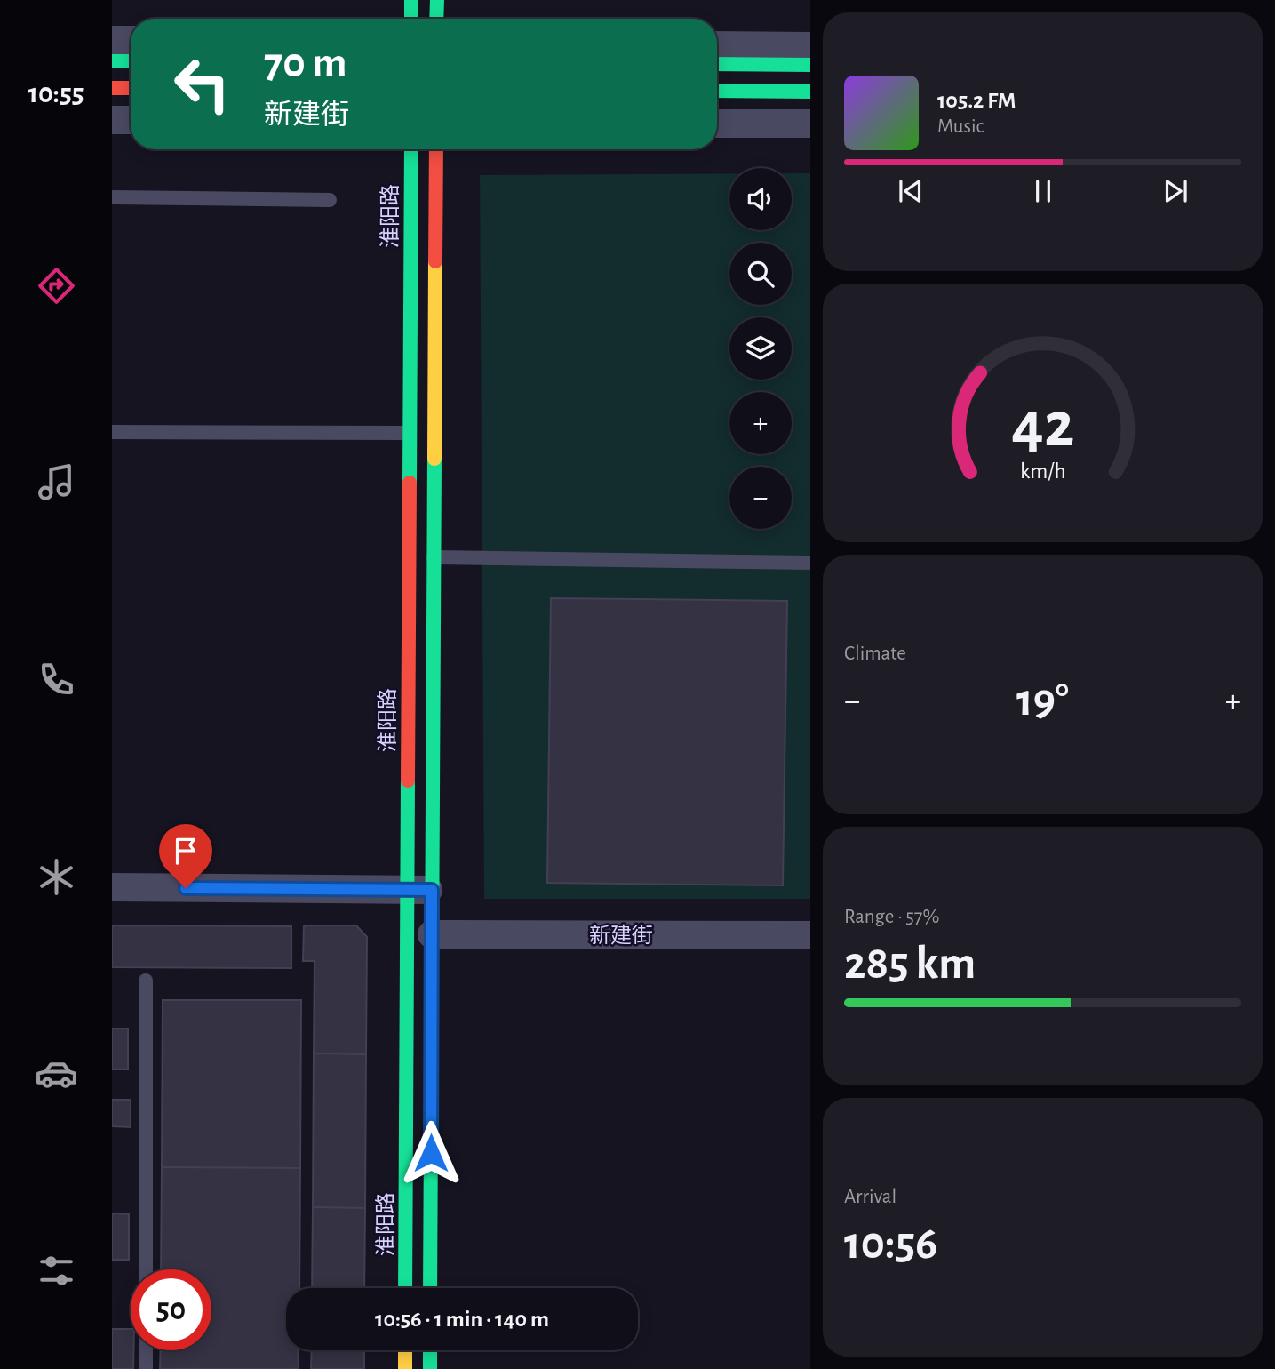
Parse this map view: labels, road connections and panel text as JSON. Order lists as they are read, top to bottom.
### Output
{
  "streets": {
    "main road": ["淮阳路"],
    "street": ["新建街"]
  },
  "crossings": [
    ["淮阳路", "新建街"]
  ],
  "page": {
    "tabs": "10:55",
    "turn": ["70 m", "新建街"],
    "song": ["105.2 FM", "Music"],
    "map_buttons": ["+", "−"],
    "tile": [
      "Climate",
      ["Range · 57%", "285 km"],
      ["Arrival", "10:56"]
    ],
    "heat": ["−", "19°", "+"],
    "limit": "50",
    "trip": "10:56 · 1 min · 140 m",
    "gauge": ["42", "km/h"]
  }
}
